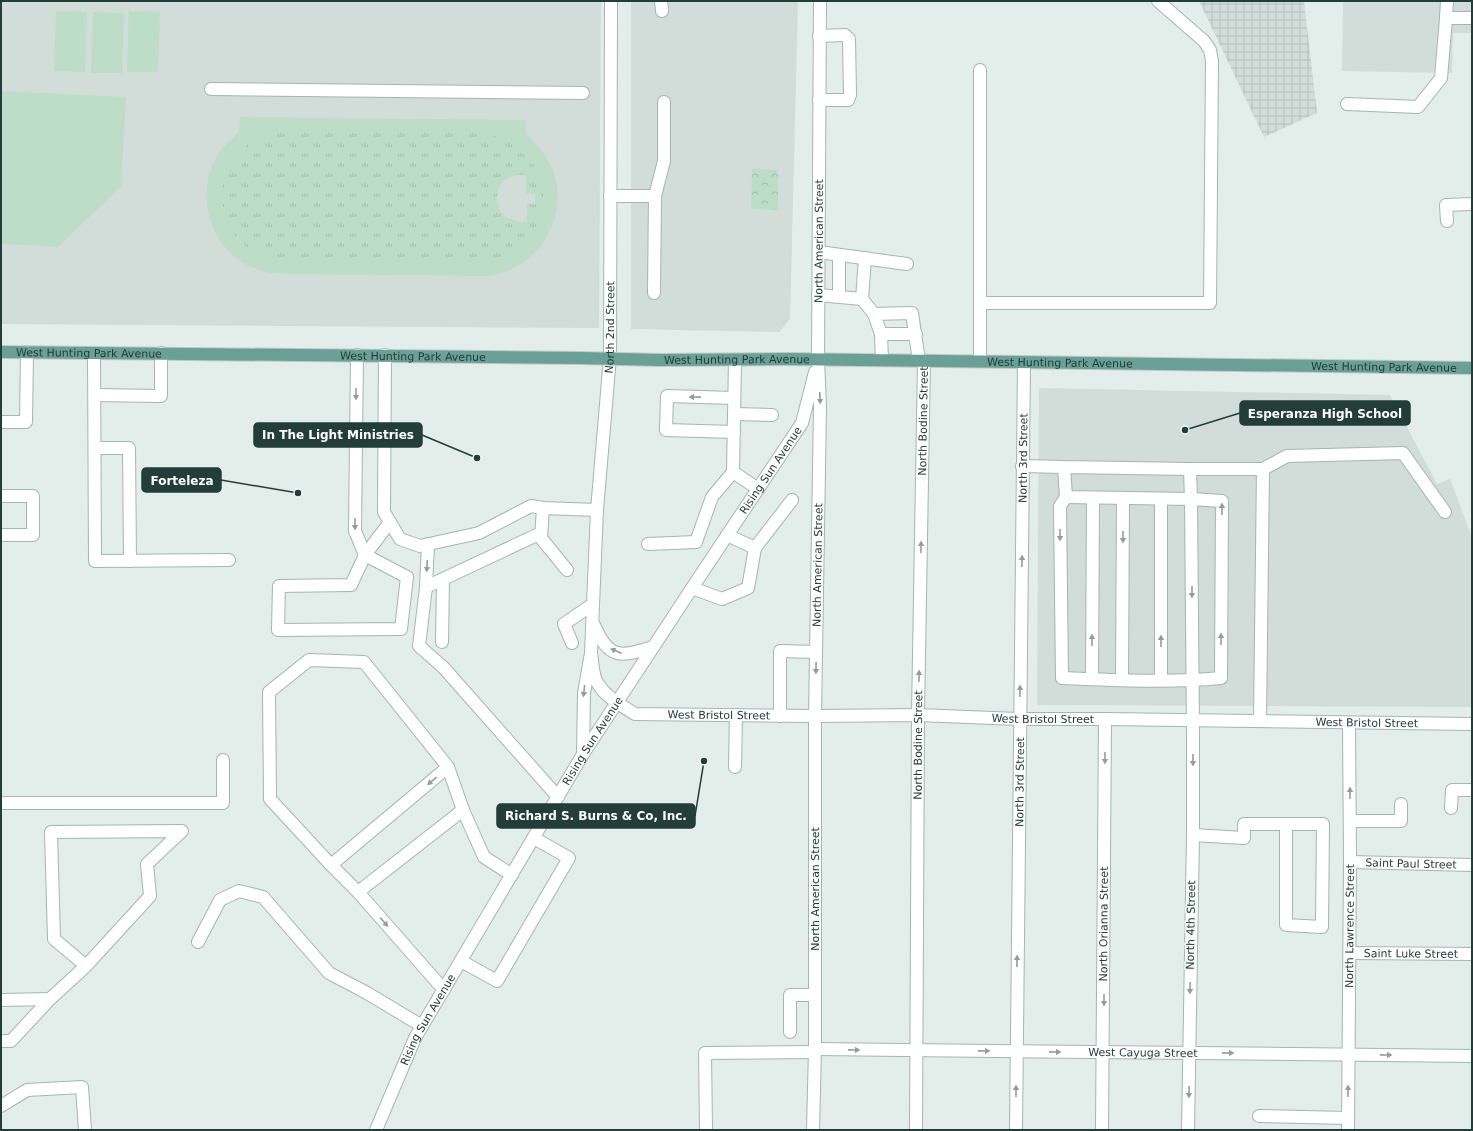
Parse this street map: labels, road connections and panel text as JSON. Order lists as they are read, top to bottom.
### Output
{
  "streets": {
    "main road": ["West Hunting Park Avenue"],
    "street": [
      "North American Street",
      "North 2nd Street",
      "North Bodine Street",
      "North 3rd Street",
      "Rising Sun Avenue",
      "West Bristol Street",
      "Saint Paul Street",
      "North Orianna Street",
      "North 4th Street",
      "North Lawrence Street",
      "Saint Luke Street",
      "West Cayuga Street"
    ]
  },
  "crossings": [
    ["North American Street", "West Hunting Park Avenue"],
    ["North American Street", "Rising Sun Avenue"],
    ["North American Street", "West Bristol Street"],
    ["North American Street", "West Cayuga Street"],
    ["North 2nd Street", "Rising Sun Avenue"],
    ["North 2nd Street", "West Bristol Street"],
    ["West Hunting Park Avenue", "North Bodine Street"],
    ["West Hunting Park Avenue", "North 3rd Street"],
    ["West Hunting Park Avenue", "Rising Sun Avenue"],
    ["North Bodine Street", "West Bristol Street"],
    ["North Bodine Street", "West Cayuga Street"],
    ["North 3rd Street", "West Bristol Street"],
    ["North 3rd Street", "West Cayuga Street"],
    ["Rising Sun Avenue", "West Bristol Street"],
    ["West Bristol Street", "North Orianna Street"],
    ["West Bristol Street", "North 4th Street"],
    ["West Bristol Street", "North Lawrence Street"],
    ["Saint Paul Street", "North Lawrence Street"],
    ["North Orianna Street", "West Cayuga Street"],
    ["North 4th Street", "West Cayuga Street"],
    ["North Lawrence Street", "Saint Luke Street"],
    ["North Lawrence Street", "West Cayuga Street"]
  ],
  "one_way": [
    "North Bodine Street",
    "North Orianna Street",
    "North Lawrence Street",
    "West Cayuga Street"
  ],
  "places": [
    "Esperanza High School",
    "In The Light Ministries",
    "Forteleza",
    "Richard S. Burns & Co, Inc."
  ]
}
